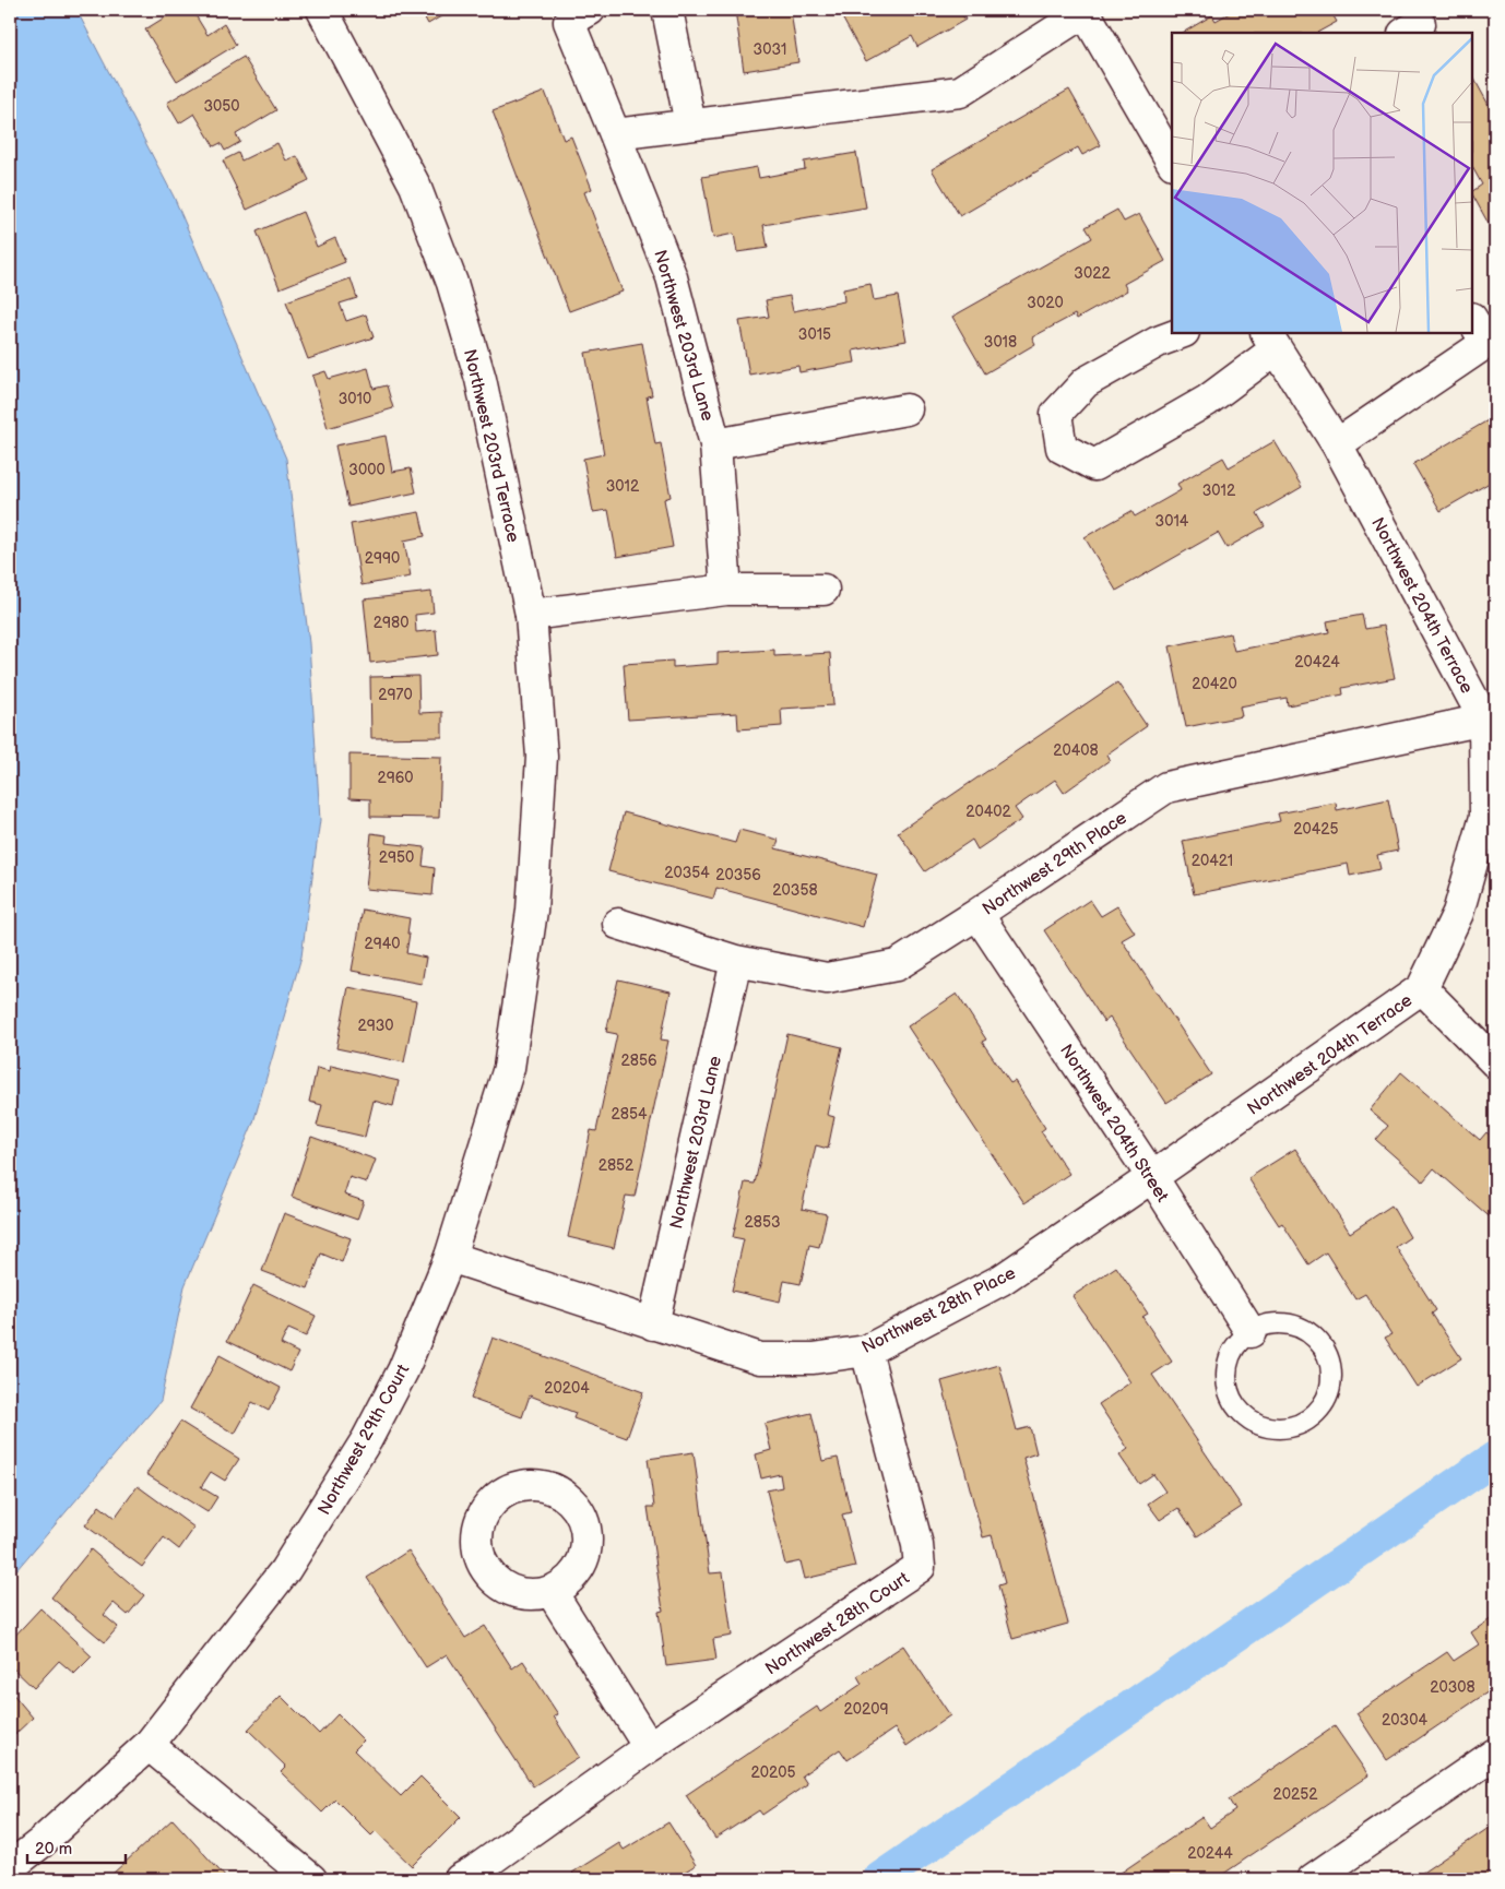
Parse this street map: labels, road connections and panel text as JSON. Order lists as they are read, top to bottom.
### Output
{
  "streets": {
    "street": [
      "Northwest 203rd Lane",
      "Northwest 203rd Terrace",
      "Northwest 204th Terrace",
      "Northwest 29th Place",
      "Northwest 204th Street",
      "Northwest 28th Place",
      "Northwest 29th Court",
      "Northwest 28th Court"
    ]
  },
  "crossings": [
    ["Northwest 203rd Lane", "Northwest 29th Place"],
    ["Northwest 203rd Lane", "Northwest 28th Place"],
    ["Northwest 203rd Terrace", "Northwest 29th Court"],
    ["Northwest 204th Terrace", "Northwest 29th Place"],
    ["Northwest 204th Terrace", "Northwest 204th Street"],
    ["Northwest 204th Terrace", "Northwest 28th Place"],
    ["Northwest 29th Place", "Northwest 204th Street"],
    ["Northwest 204th Street", "Northwest 28th Place"],
    ["Northwest 28th Place", "Northwest 29th Court"],
    ["Northwest 28th Place", "Northwest 28th Court"]
  ],
  "house_numbers": [
    "3031",
    "3050",
    "3022",
    "3020",
    "3015",
    "3018",
    "3010",
    "3000",
    "3012",
    "3012",
    "3014",
    "2990",
    "2980",
    "20424",
    "20420",
    "2970",
    "20408",
    "2960",
    "20402",
    "20425",
    "2950",
    "20421",
    "20354",
    "20356",
    "20358",
    "2940",
    "2930",
    "2856",
    "2854",
    "2852",
    "2853",
    "20204",
    "20308",
    "20209",
    "20304",
    "20205",
    "20252",
    "20244"
  ],
  "scale_bar": "20 m"
}
